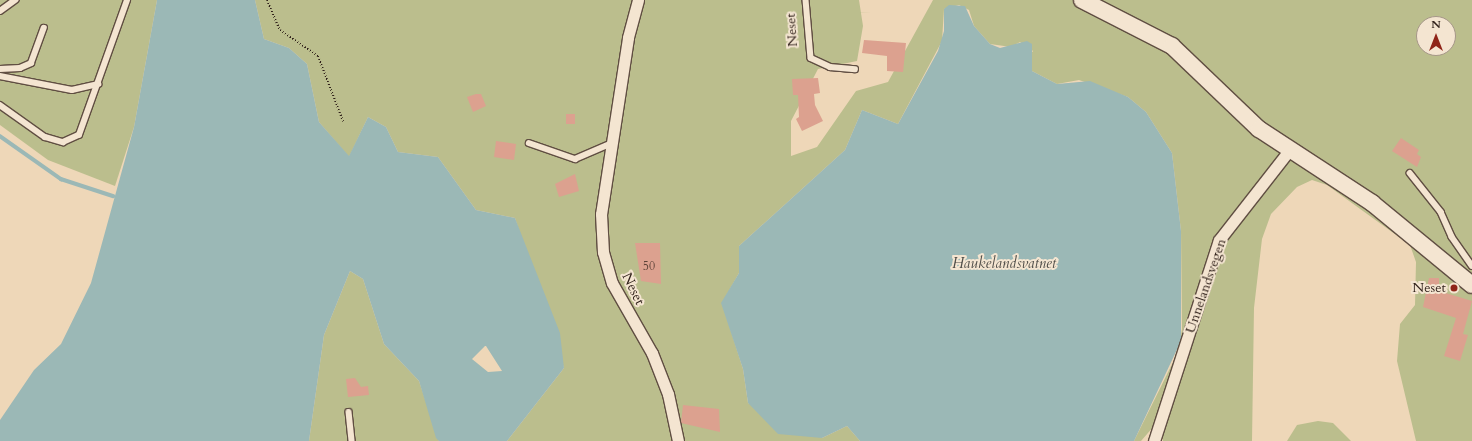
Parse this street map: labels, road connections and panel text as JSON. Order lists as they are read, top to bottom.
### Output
{
  "streets": {
    "street": ["Neset", "Unnelandsvegen"]
  },
  "water": ["Haukelandsvatnet"],
  "places": ["Neset"],
  "house_numbers": ["50"],
  "north": "top"
}
